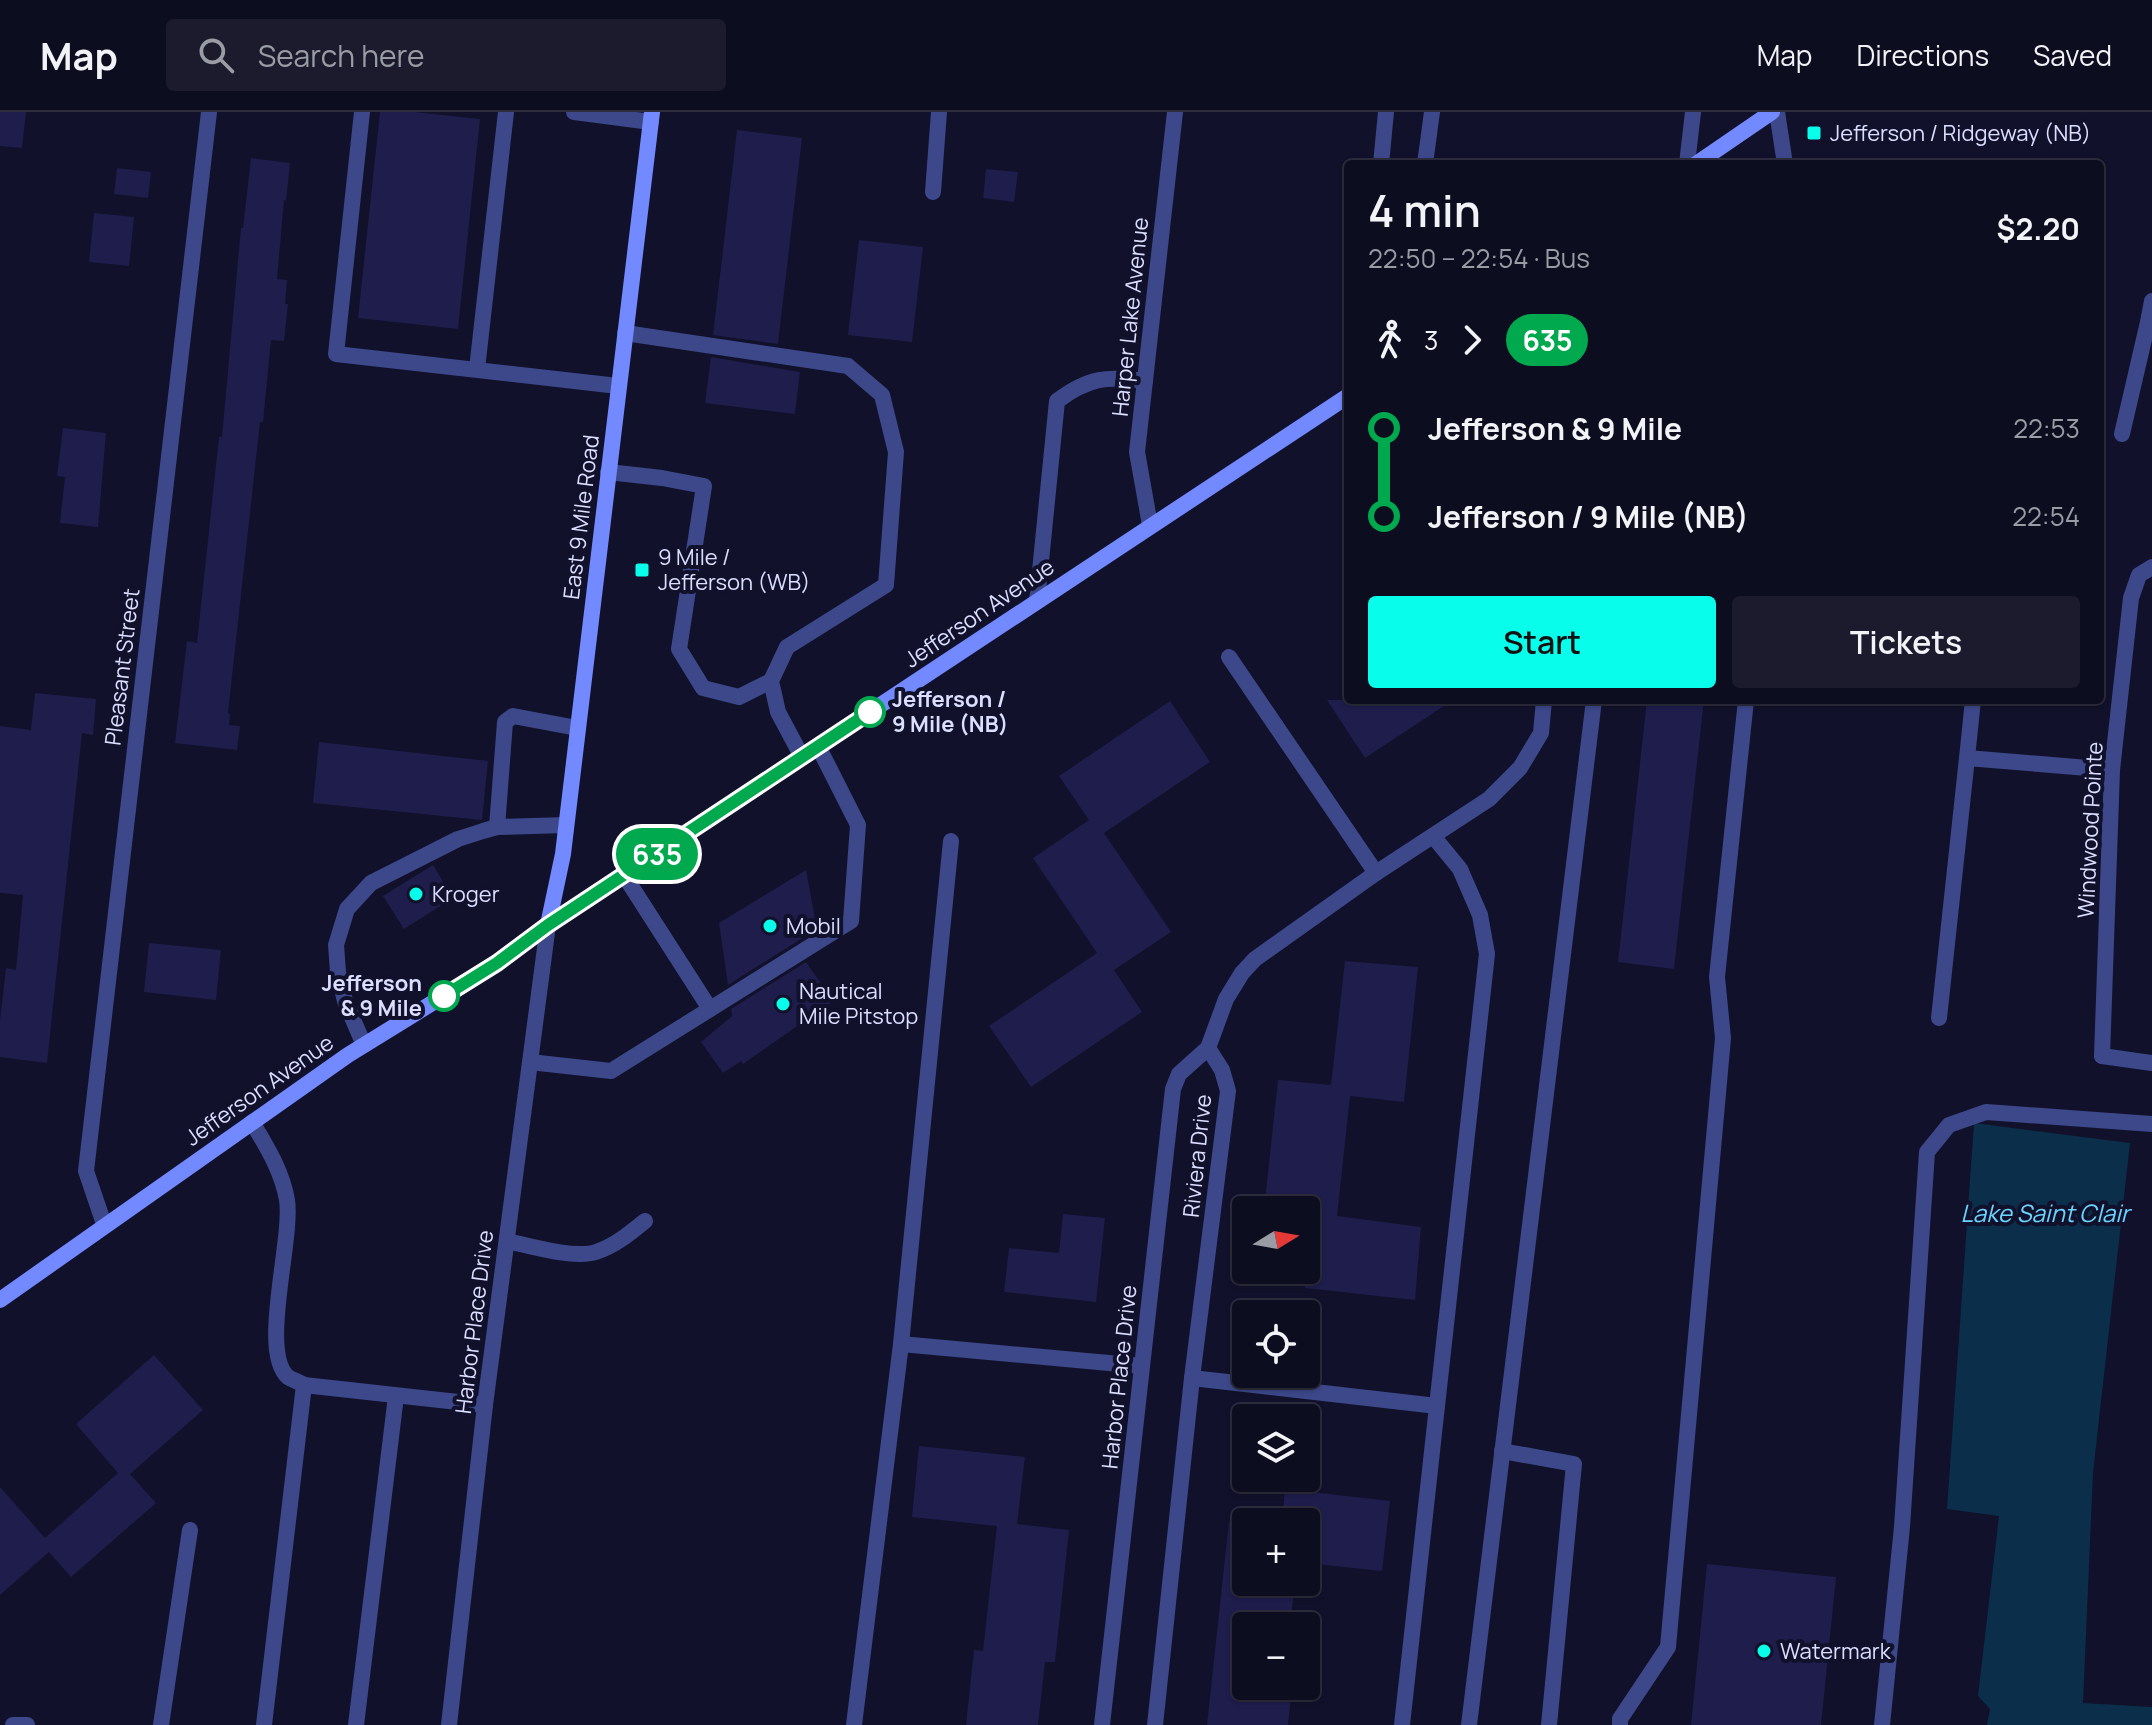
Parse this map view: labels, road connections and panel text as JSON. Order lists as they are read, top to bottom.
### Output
{
  "streets": {
    "main road": ["East 9 Mile Road", "Jefferson Avenue"],
    "street": [
      "Harper Lake Avenue",
      "Pleasant Street",
      "Windwood Pointe",
      "Riviera Drive",
      "Harbor Place Drive"
    ]
  },
  "crossings": [
    ["Harper Lake Avenue", "Jefferson Avenue"],
    ["East 9 Mile Road", "Jefferson Avenue"],
    ["East 9 Mile Road", "Harbor Place Drive"],
    ["Jefferson Avenue", "Pleasant Street"],
    ["Jefferson Avenue", "Harbor Place Drive"],
    ["Riviera Drive", "Harbor Place Drive"]
  ],
  "water": ["Lake Saint Clair"],
  "places": {
    "transit": ["Jefferson / Ridgeway (NB)", "9 Mile / Jefferson (WB)"],
    "other": [
      "Jefferson / 9 Mile (NB)",
      "Kroger",
      "Mobil",
      "Jefferson & 9 Mile",
      "Nautical Mile Pitstop",
      "Watermark"
    ]
  },
  "lines": ["bus line 635"],
  "north": "right",
  "page": {
    "header": "Map",
    "search": "Search here",
    "nav": ["Map", "Directions", "Saved"],
    "on_map": "635",
    "heading": ["4 min", "22:50 – 22:54 · Bus", "$2.20"],
    "legs": ["3", "635"],
    "list": [
      {
        "name": "Jefferson & 9 Mile",
        "value": "22:53"
      },
      {
        "name": "Jefferson / 9 Mile (NB)",
        "value": "22:54"
      }
    ],
    "buttons": ["Start", "Tickets"],
    "map_buttons": ["+", "−"]
  }
}
